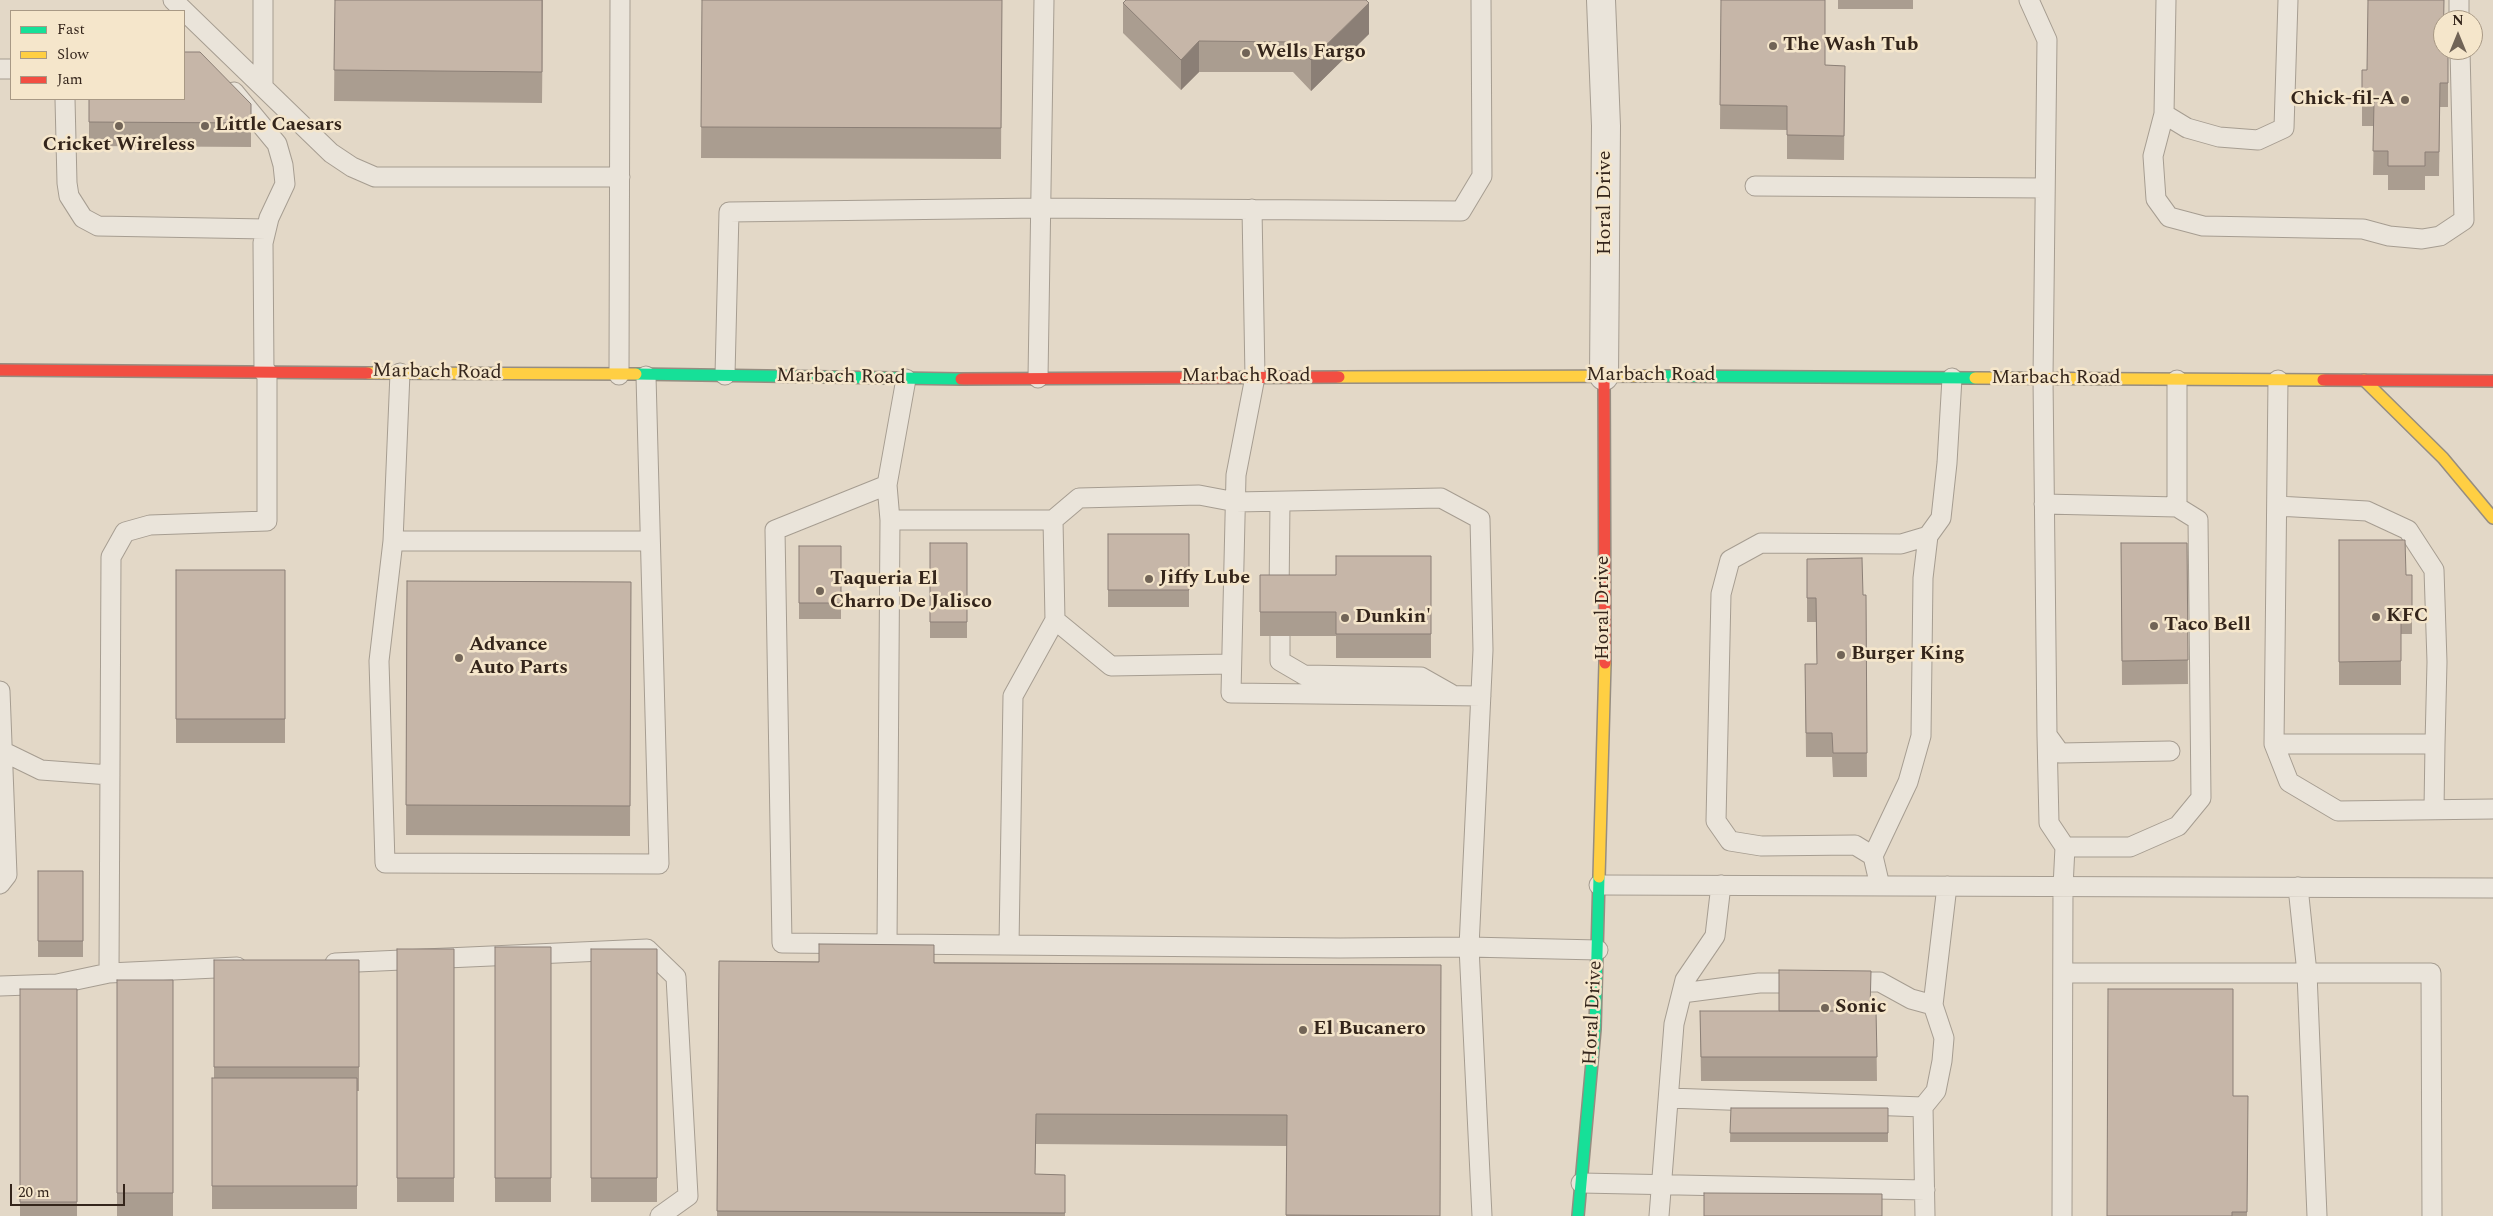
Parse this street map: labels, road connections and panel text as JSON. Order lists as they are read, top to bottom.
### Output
{
  "streets": {
    "main road": ["Horal Drive", "Marbach Road"]
  },
  "crossings": [
    ["Horal Drive", "Marbach Road"]
  ],
  "places": [
    "The Wash Tub",
    "Wells Fargo",
    "Chick-fil-A",
    "Cricket Wireless",
    "Little Caesars",
    "Jiffy Lube",
    "Taqueria El Charro De Jalisco",
    "KFC",
    "Dunkin'",
    "Taco Bell",
    "Burger King",
    "Advance Auto Parts",
    "Sonic",
    "El Bucanero"
  ],
  "legend": ["Fast", "Slow", "Jam"],
  "scale_bar": "20 m",
  "north": "top"
}
